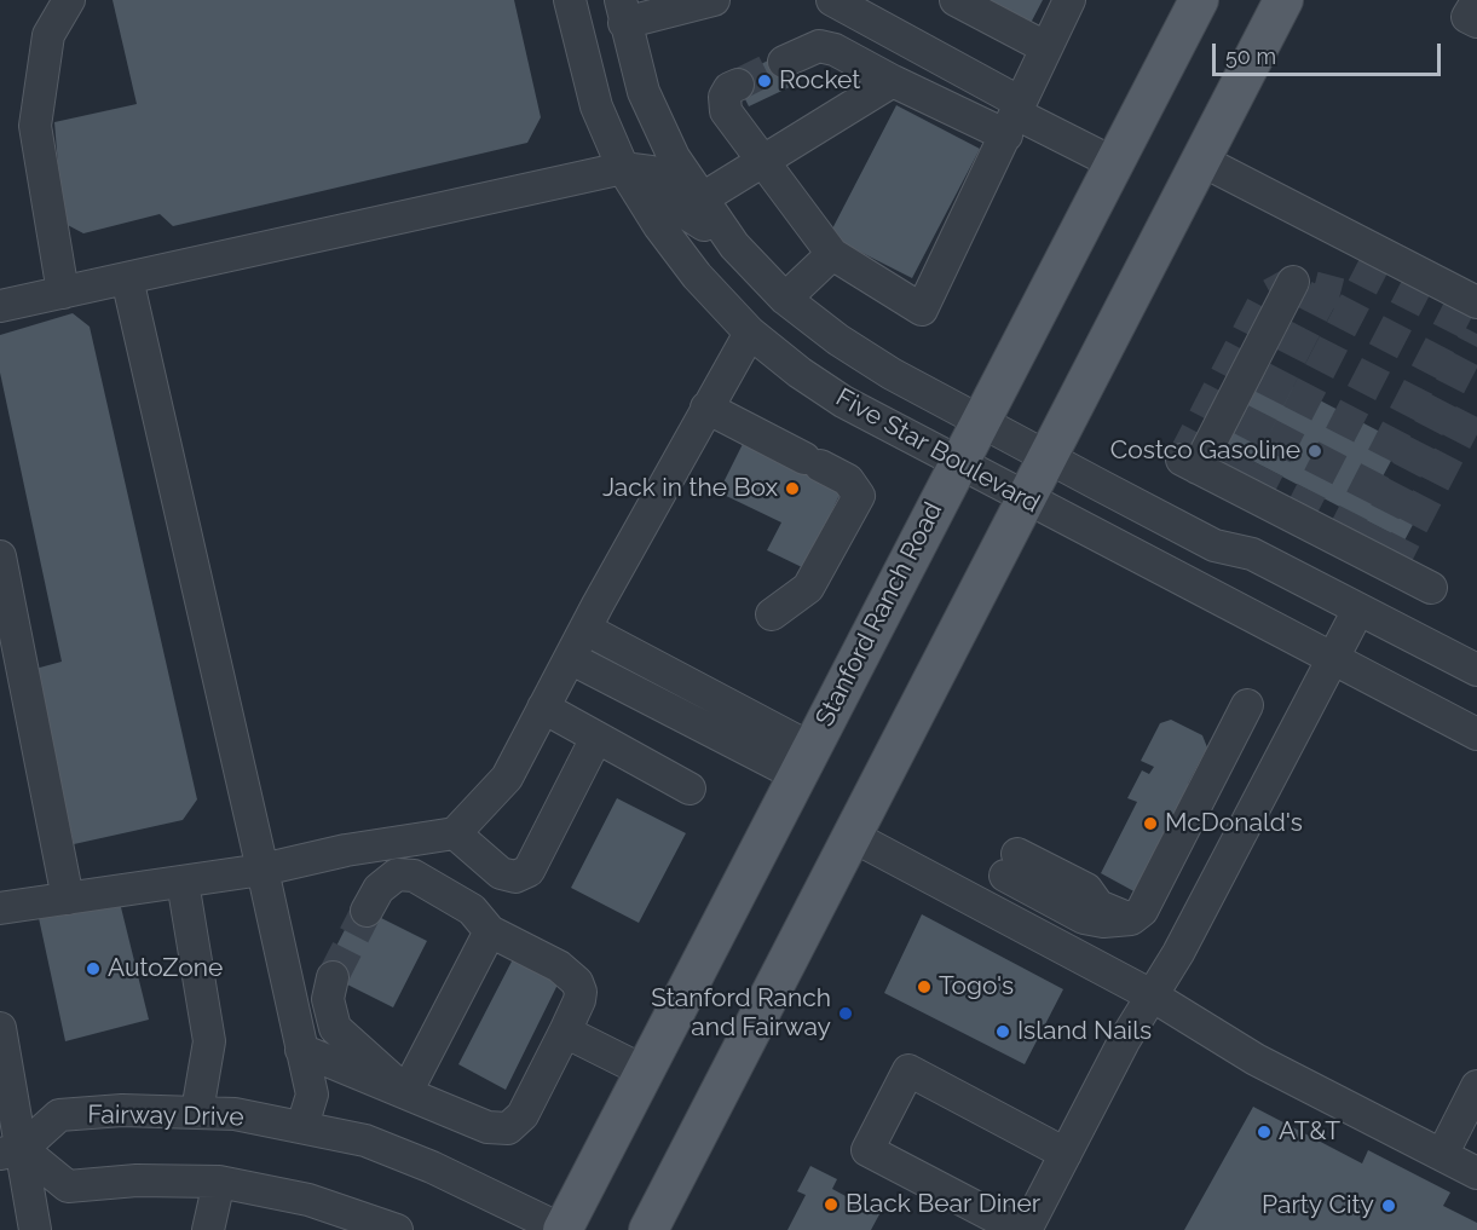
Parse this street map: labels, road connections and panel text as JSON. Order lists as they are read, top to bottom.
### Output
{
  "streets": {
    "main road": ["Stanford Ranch Road"],
    "street": ["Five Star Boulevard", "Fairway Drive"]
  },
  "crossings": [
    ["Five Star Boulevard", "Stanford Ranch Road"],
    ["Stanford Ranch Road", "Fairway Drive"]
  ],
  "places": [
    "Rocket",
    "Costco Gasoline",
    "Jack in the Box",
    "McDonald's",
    "AutoZone",
    "Togo's",
    "Stanford Ranch and Fairway",
    "Island Nails",
    "AT&T",
    "Black Bear Diner",
    "Party City"
  ],
  "scale_bar": "50 m"
}
